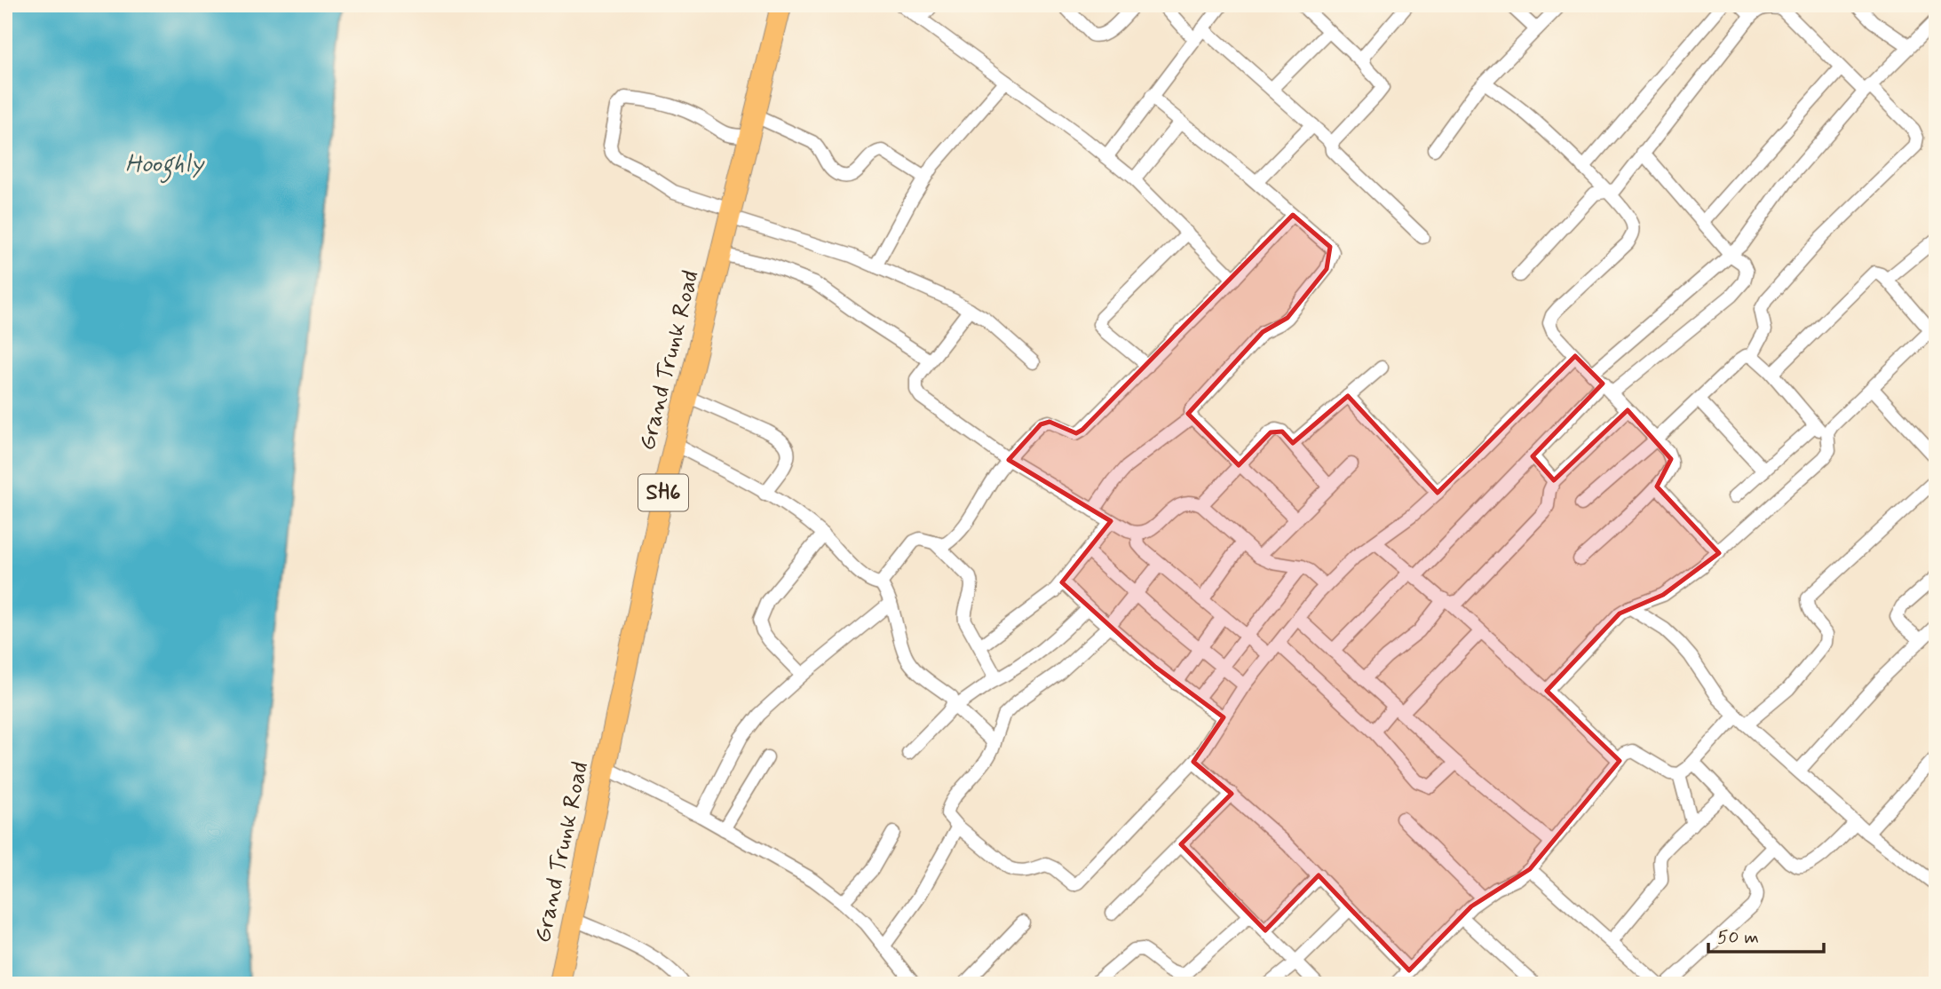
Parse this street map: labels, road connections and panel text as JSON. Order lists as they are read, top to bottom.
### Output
{
  "streets": {
    "main road": ["Grand Trunk Road", "SH6"]
  },
  "water": ["Hooghly"],
  "scale_bar": "50 m"
}
